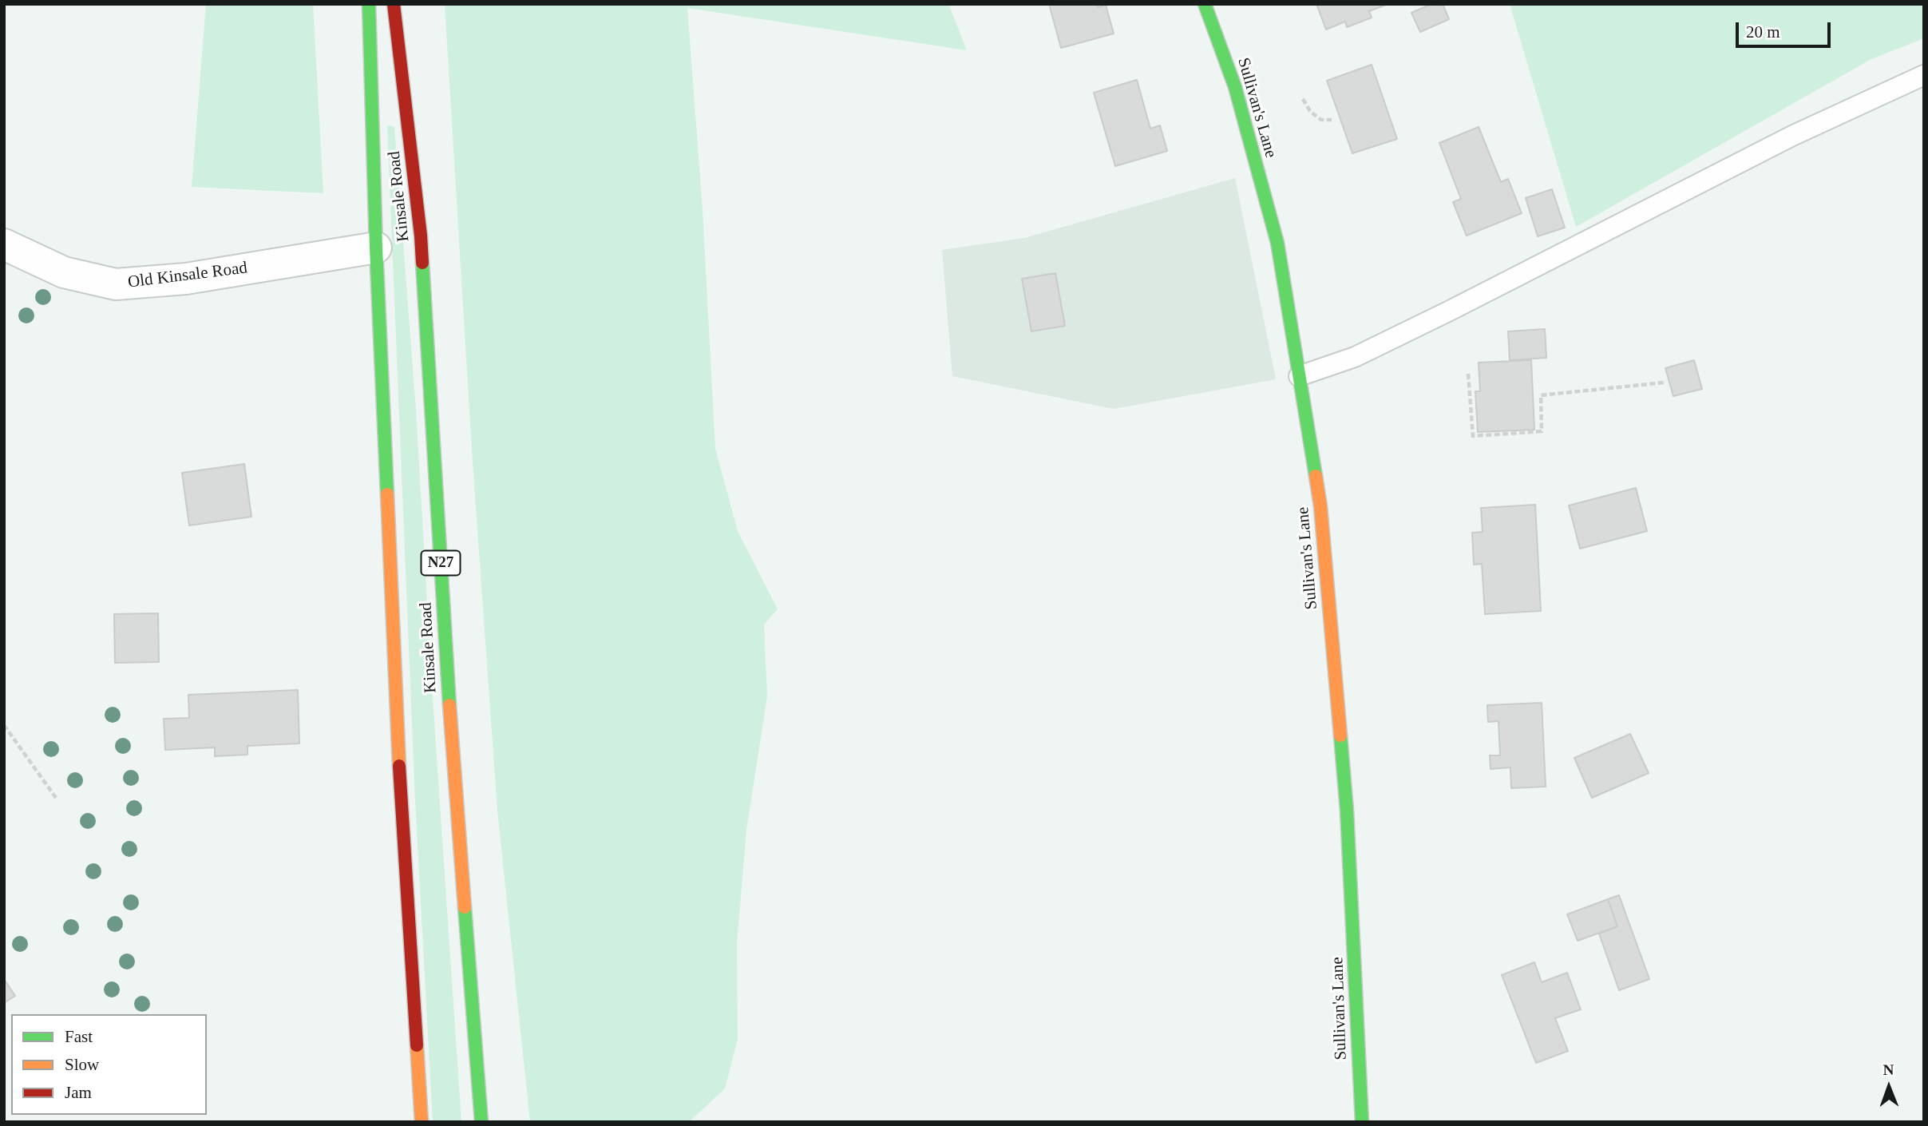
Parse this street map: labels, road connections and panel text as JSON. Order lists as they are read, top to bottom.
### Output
{
  "streets": {
    "main road": ["Sullivan's Lane", "Kinsale Road", "N27"],
    "street": ["Old Kinsale Road"]
  },
  "crossings": [
    ["Kinsale Road", "Old Kinsale Road"]
  ],
  "legend": ["Fast", "Slow", "Jam"],
  "scale_bar": "20 m",
  "north": "top"
}
